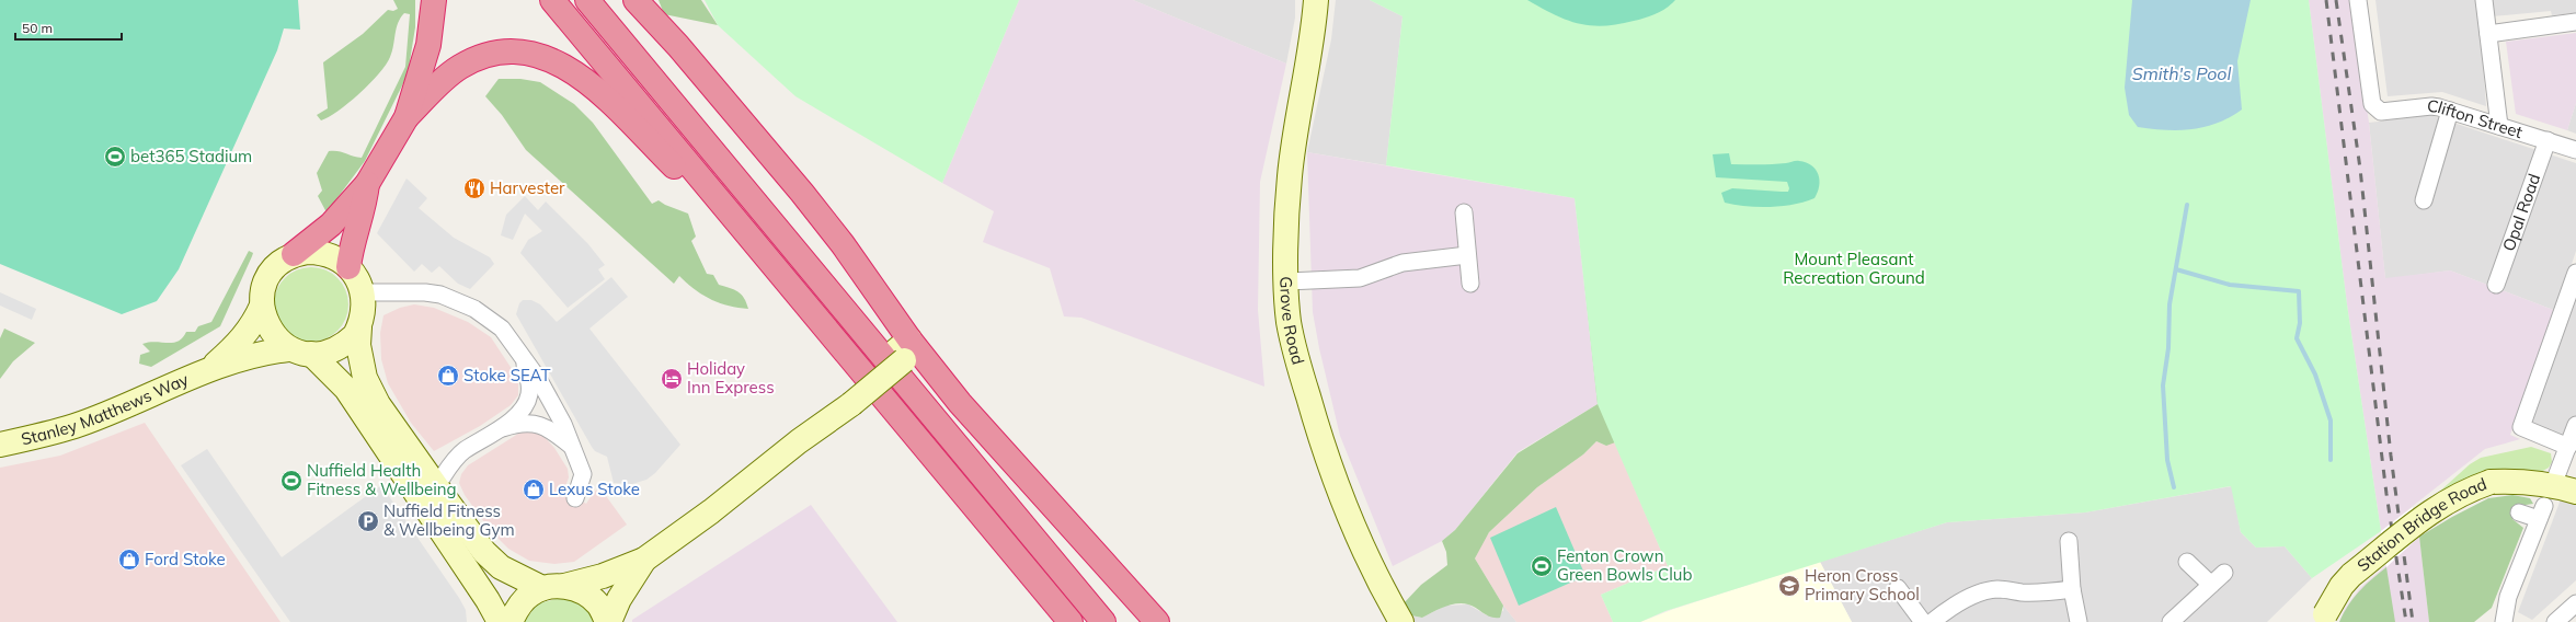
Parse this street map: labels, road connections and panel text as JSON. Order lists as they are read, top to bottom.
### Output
{
  "streets": {
    "main road": ["Grove Road", "Stanley Matthews Way", "Station Bridge Road"],
    "street": ["Clifton Street", "Opal Road"]
  },
  "crossings": [
    ["Clifton Street", "Opal Road"]
  ],
  "water": ["Smith's Pool"],
  "parks": ["Mount Pleasant Recreation Ground"],
  "places": {
    "sports": ["bet365 Stadium", "Nuffield Health Fitness & Wellbeing", "Fenton Crown Green Bowls Club"],
    "restaurant": ["Harvester"],
    "shop": ["Stoke SEAT", "Lexus Stoke", "Ford Stoke"],
    "hotel": ["Holiday Inn Express"],
    "parking": ["Nuffield Fitness & Wellbeing Gym"],
    "school or university": ["Heron Cross Primary School"]
  },
  "scale_bar": "50 m"
}
